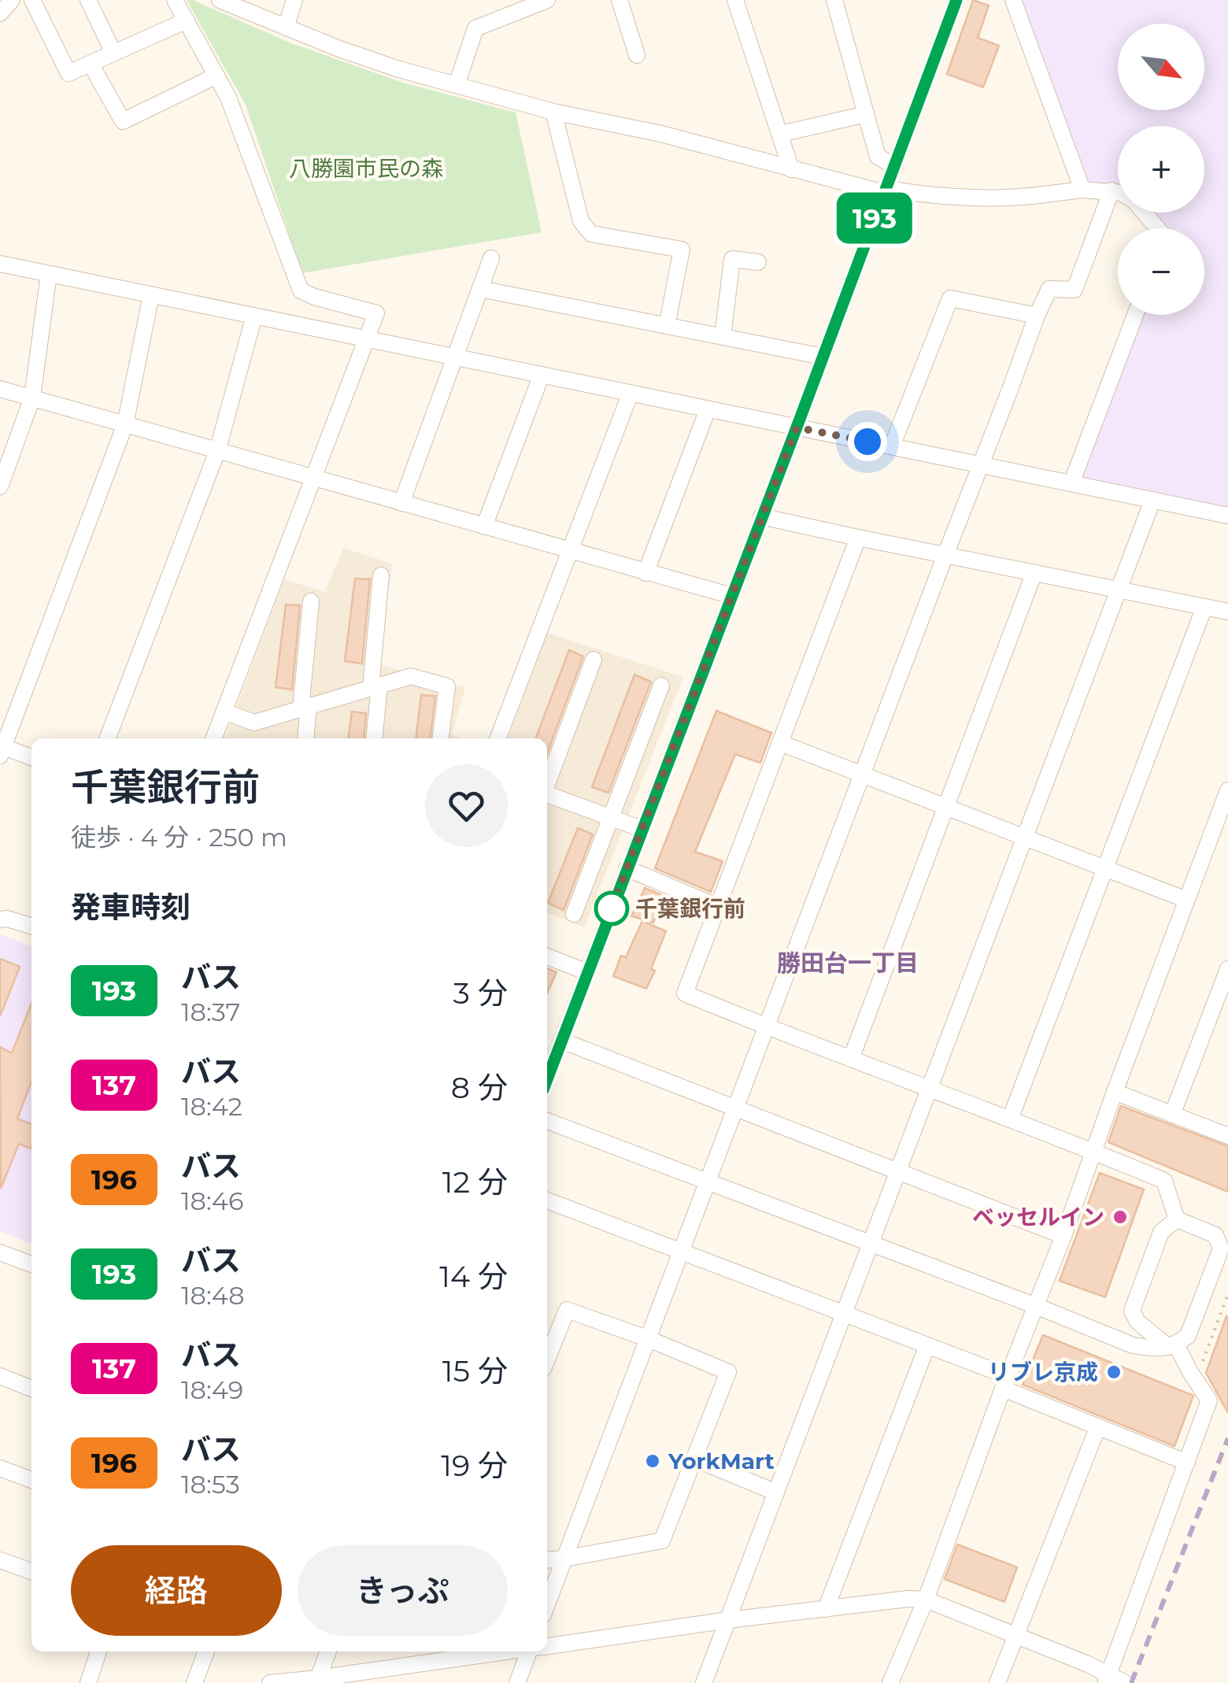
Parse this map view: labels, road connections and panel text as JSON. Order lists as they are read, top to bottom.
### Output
{
  "districts": ["勝田台一丁目"],
  "parks": ["八勝園市民の森"],
  "places": [
    "千葉銀行前",
    "ベッセルイン",
    "リブレ京成",
    "YorkMart"
  ],
  "lines": ["bus line 193"],
  "north": "bottom right",
  "page": {
    "on_map": "193",
    "map_buttons": ["+", "−"],
    "heading": [
      ["千葉銀行前", "徒歩 · 4 分 · 250 m"],
      "発車時刻"
    ],
    "list": [
      {
        "mark": "193",
        "name": "バス",
        "note": "18:37",
        "value": "3 分"
      },
      {
        "mark": "137",
        "name": "バス",
        "note": "18:42",
        "value": "8 分"
      },
      {
        "mark": "196",
        "name": "バス",
        "note": "18:46",
        "value": "12 分"
      },
      {
        "mark": "193",
        "name": "バス",
        "note": "18:48",
        "value": "14 分"
      },
      {
        "mark": "137",
        "name": "バス",
        "note": "18:49",
        "value": "15 分"
      },
      {
        "mark": "196",
        "name": "バス",
        "note": "18:53",
        "value": "19 分"
      }
    ],
    "buttons": ["経路", "きっぷ"]
  }
}
